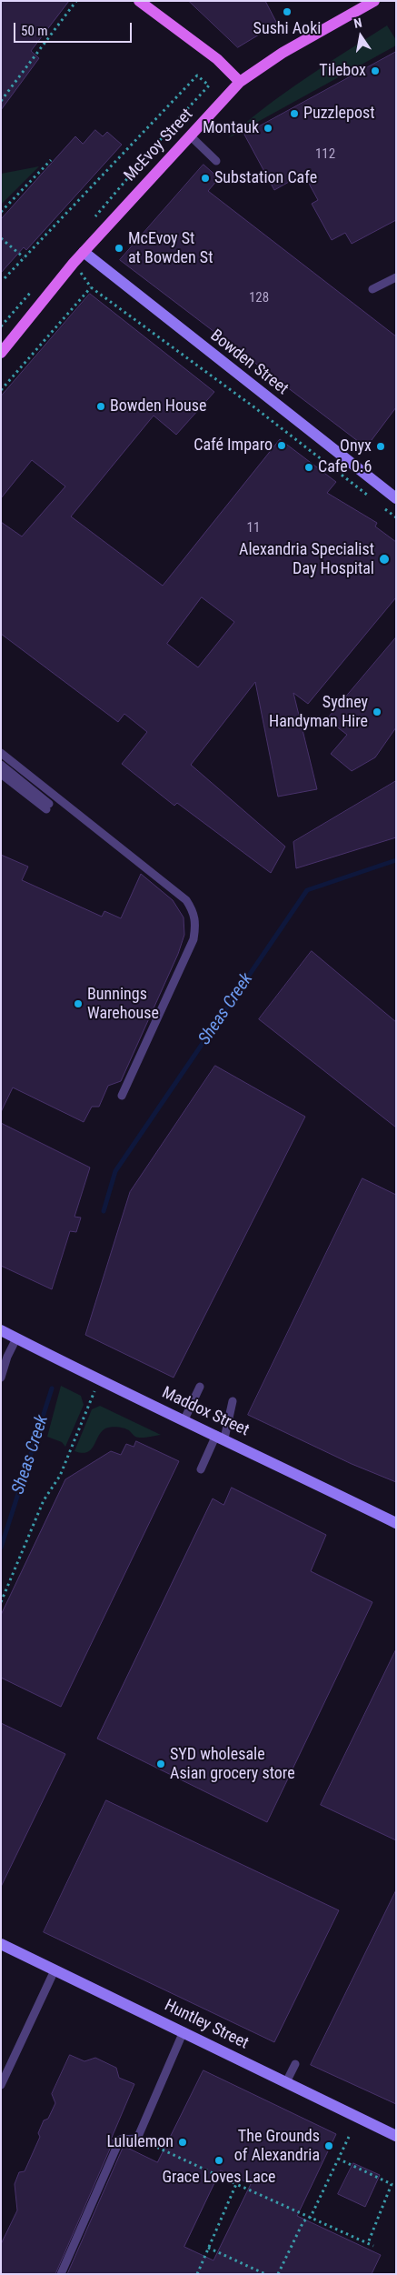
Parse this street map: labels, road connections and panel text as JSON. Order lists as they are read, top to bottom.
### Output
{
  "streets": {
    "main road": ["McEvoy Street"],
    "street": ["Bowden Street", "Maddox Street", "Huntley Street"]
  },
  "crossings": [
    ["McEvoy Street", "Bowden Street"]
  ],
  "water": ["Sheas Creek"],
  "places": [
    "Sushi Aoki",
    "Tilebox",
    "Puzzlepost",
    "Montauk",
    "Substation Cafe",
    "McEvoy St at Bowden St",
    "Bowden House",
    "Café Imparo",
    "Onyx",
    "Cafe 0.6",
    "Alexandria Specialist Day Hospital",
    "Sydney Handyman Hire",
    "Bunnings Warehouse",
    "SYD wholesale Asian grocery store",
    "Lululemon",
    "The Grounds of Alexandria",
    "Grace Loves Lace"
  ],
  "house_numbers": ["112", "128", "11"],
  "scale_bar": "50 m",
  "north": "top"
}
